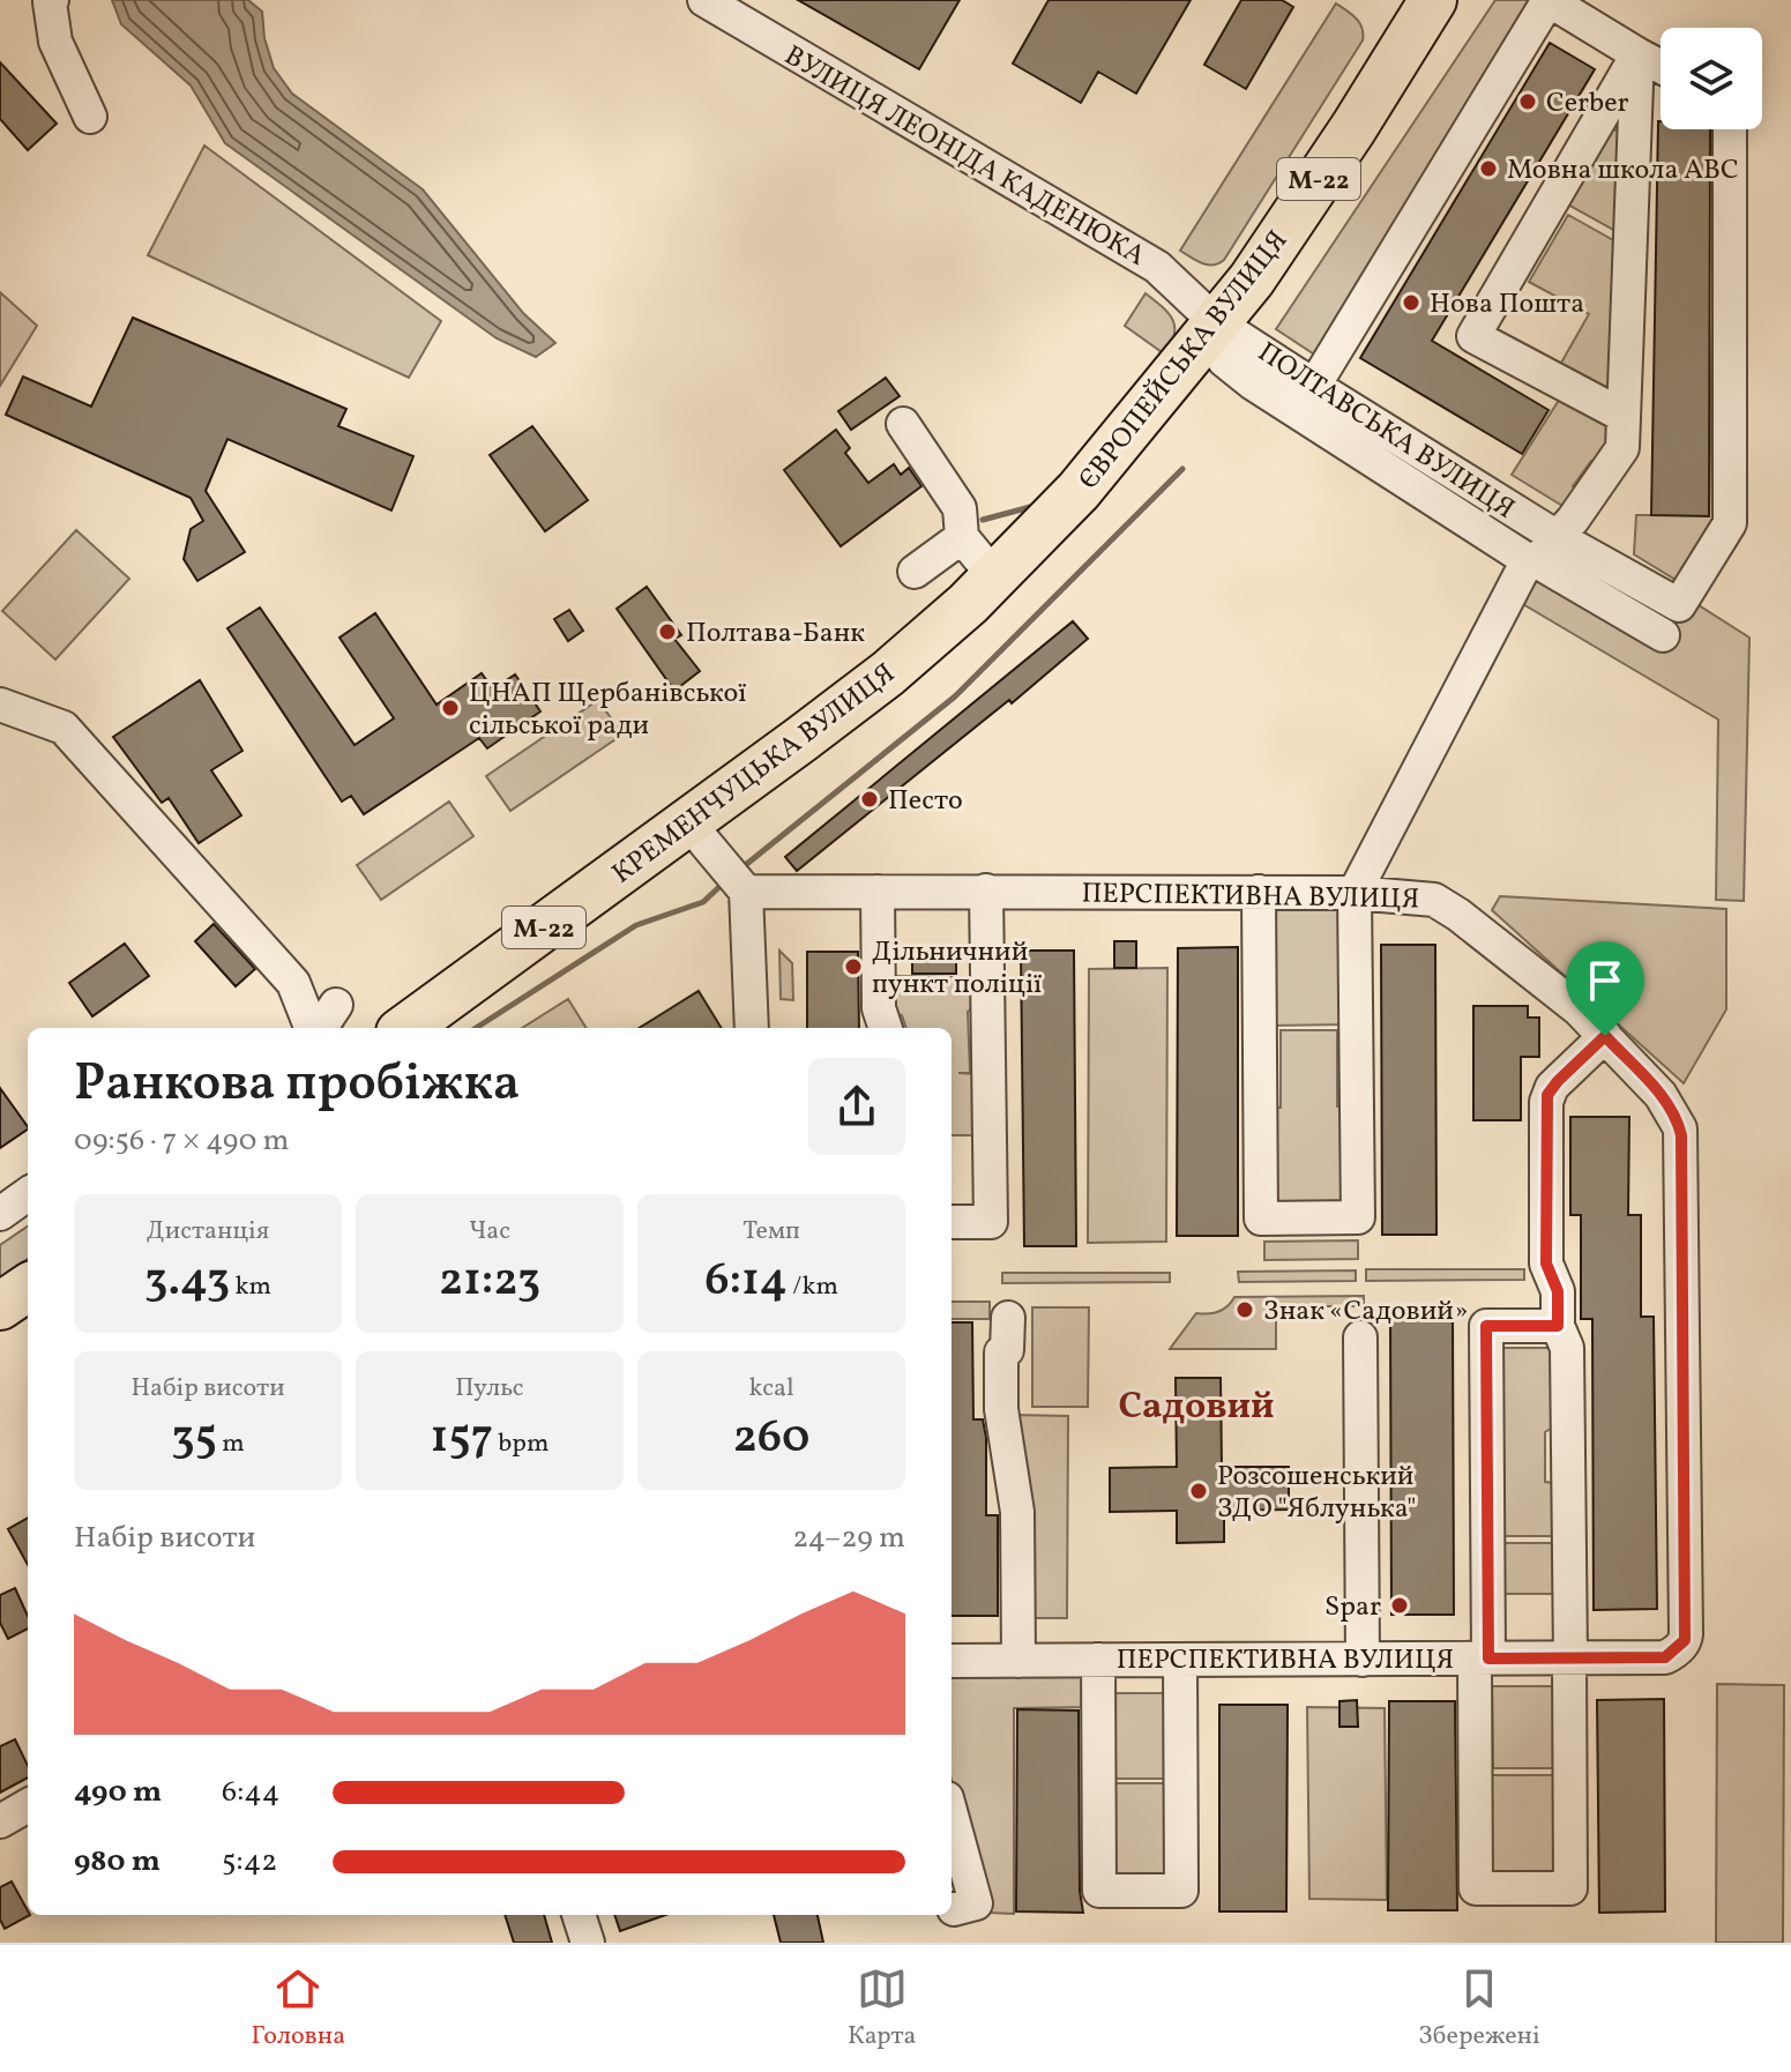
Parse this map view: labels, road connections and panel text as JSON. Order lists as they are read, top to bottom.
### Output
{
  "streets": {
    "highway": ["М-22", "ЄВРОПЕЙСЬКА ВУЛИЦЯ", "КРЕМЕНЧУЦЬКА ВУЛИЦЯ"],
    "street": ["ВУЛИЦЯ ЛЕОНІДА КАДЕНЮКА", "ПОЛТАВСЬКА ВУЛИЦЯ", "ПЕРСПЕКТИВНА ВУЛИЦЯ"]
  },
  "crossings": [
    ["ВУЛИЦЯ ЛЕОНІДА КАДЕНЮКА", "ЄВРОПЕЙСЬКА ВУЛИЦЯ"],
    ["ВУЛИЦЯ ЛЕОНІДА КАДЕНЮКА", "ПОЛТАВСЬКА ВУЛИЦЯ"],
    ["ЄВРОПЕЙСЬКА ВУЛИЦЯ", "ПОЛТАВСЬКА ВУЛИЦЯ"],
    ["ЄВРОПЕЙСЬКА ВУЛИЦЯ", "КРЕМЕНЧУЦЬКА ВУЛИЦЯ"]
  ],
  "districts": ["Садовий"],
  "places": [
    "Cerber",
    "Мовна школа ABC",
    "Нова Пошта",
    "Полтава-Банк",
    "ЦНАП Щербанівської сільської ради",
    "Песто",
    "Дільничний пункт поліції",
    "Знак «Садовий»",
    "Розсошенський ЗДО \"Яблунька\"",
    "Spar"
  ],
  "page": {
    "heading": ["Ранкова пробіжка", "09:56 · 7 × 490 m"],
    "stats": [
      ["Дистанція", "3.43 km"],
      ["Час", "21:23"],
      ["Темп", "6:14 /km"],
      ["Набір висоти", "35 m"],
      ["Пульс", "157 bpm"],
      ["kcal", "260"]
    ],
    "chart": ["Набір висоти", "24–29 m"],
    "list": [
      {
        "name": "490 m",
        "note": "6:44"
      },
      {
        "name": "980 m",
        "note": "5:42"
      }
    ],
    "tabs": ["Головна", "Карта", "Збережені"]
  }
}
